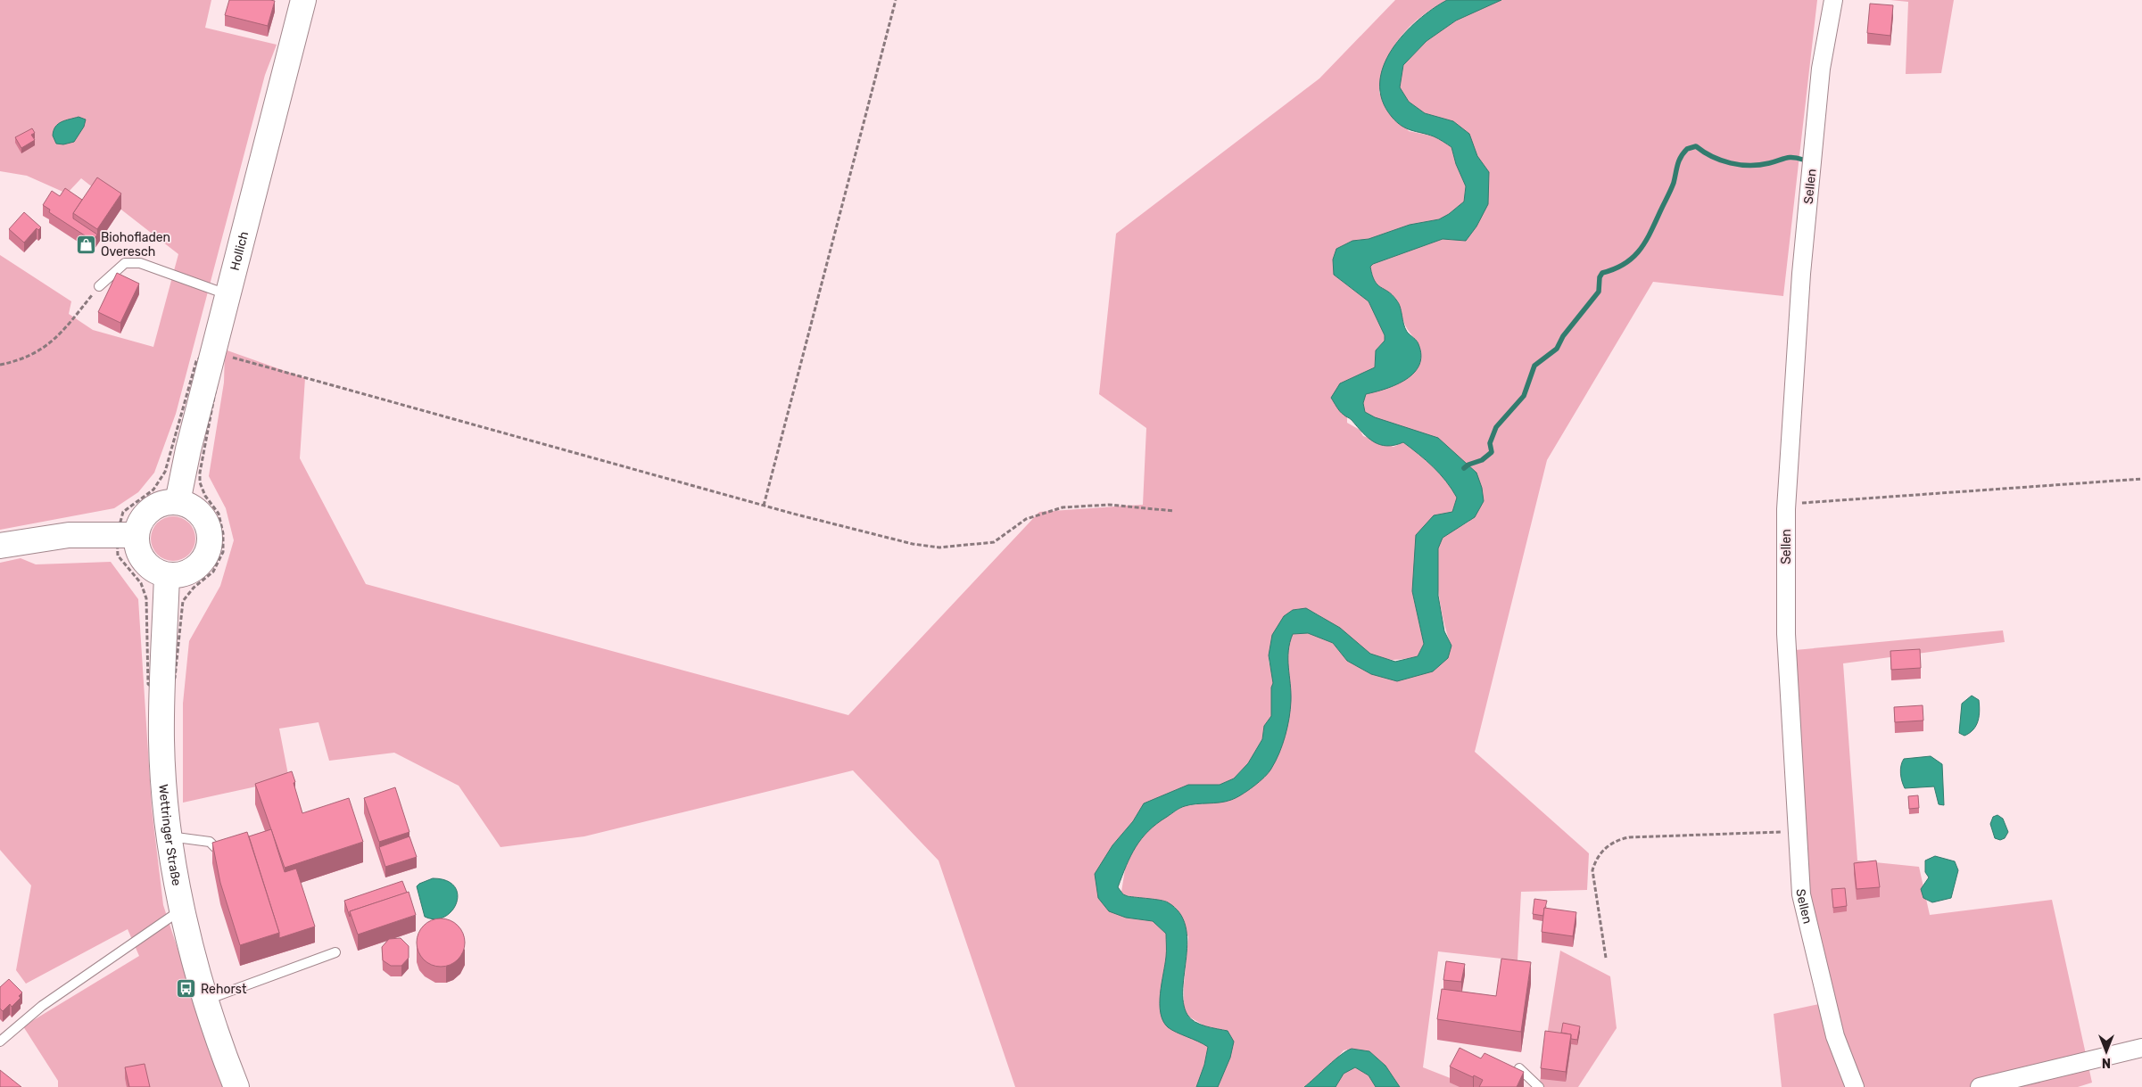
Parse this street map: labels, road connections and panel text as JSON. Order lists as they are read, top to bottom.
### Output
{
  "streets": {
    "main road": ["Hollich", "Wettringer Straße"],
    "street": ["Sellen"]
  },
  "crossings": [
    ["Hollich", "Wettringer Straße"]
  ],
  "places": {
    "shop": ["Biohofladen Overesch"],
    "bus stop": ["Rehorst"]
  },
  "north": "bottom"
}
